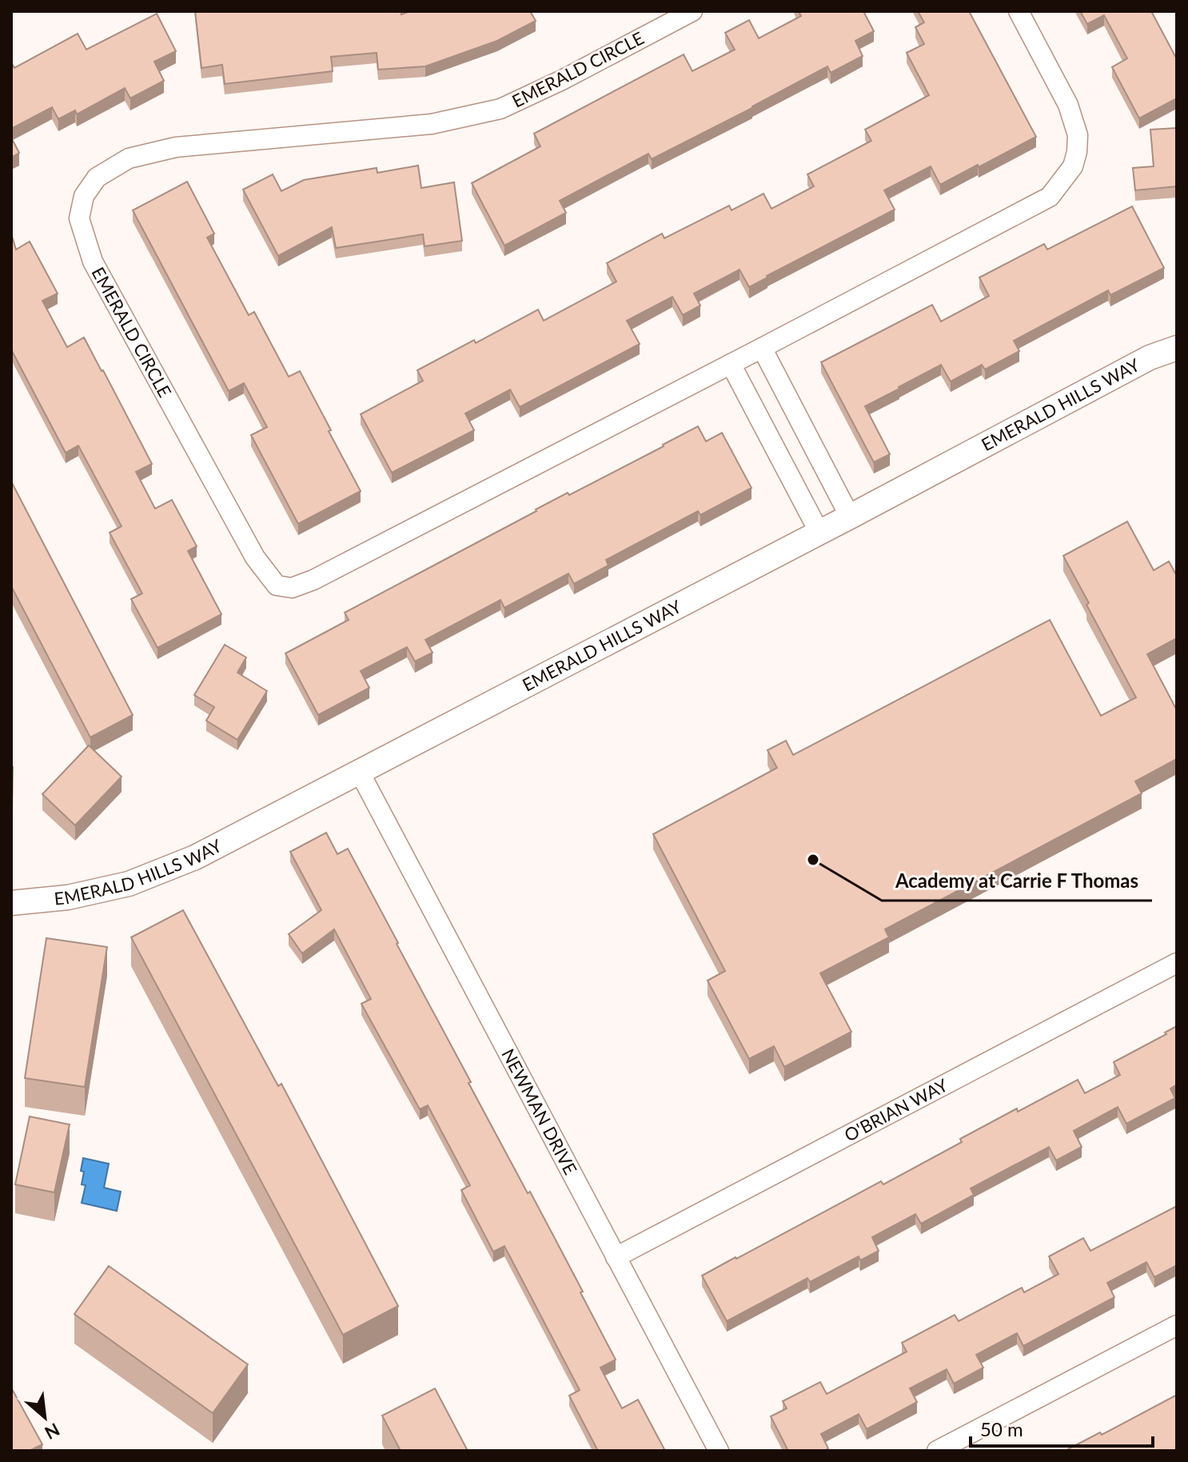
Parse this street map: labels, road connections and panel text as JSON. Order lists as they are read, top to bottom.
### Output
{
  "streets": {
    "street": [
      "EMERALD CIRCLE",
      "EMERALD HILLS WAY",
      "O'BRIAN WAY",
      "NEWMAN DRIVE"
    ]
  },
  "crossings": [
    ["EMERALD HILLS WAY", "NEWMAN DRIVE"],
    ["O'BRIAN WAY", "NEWMAN DRIVE"]
  ],
  "places": ["Academy at Carrie F Thomas"],
  "scale_bar": "50 m",
  "north": "bottom right"
}
